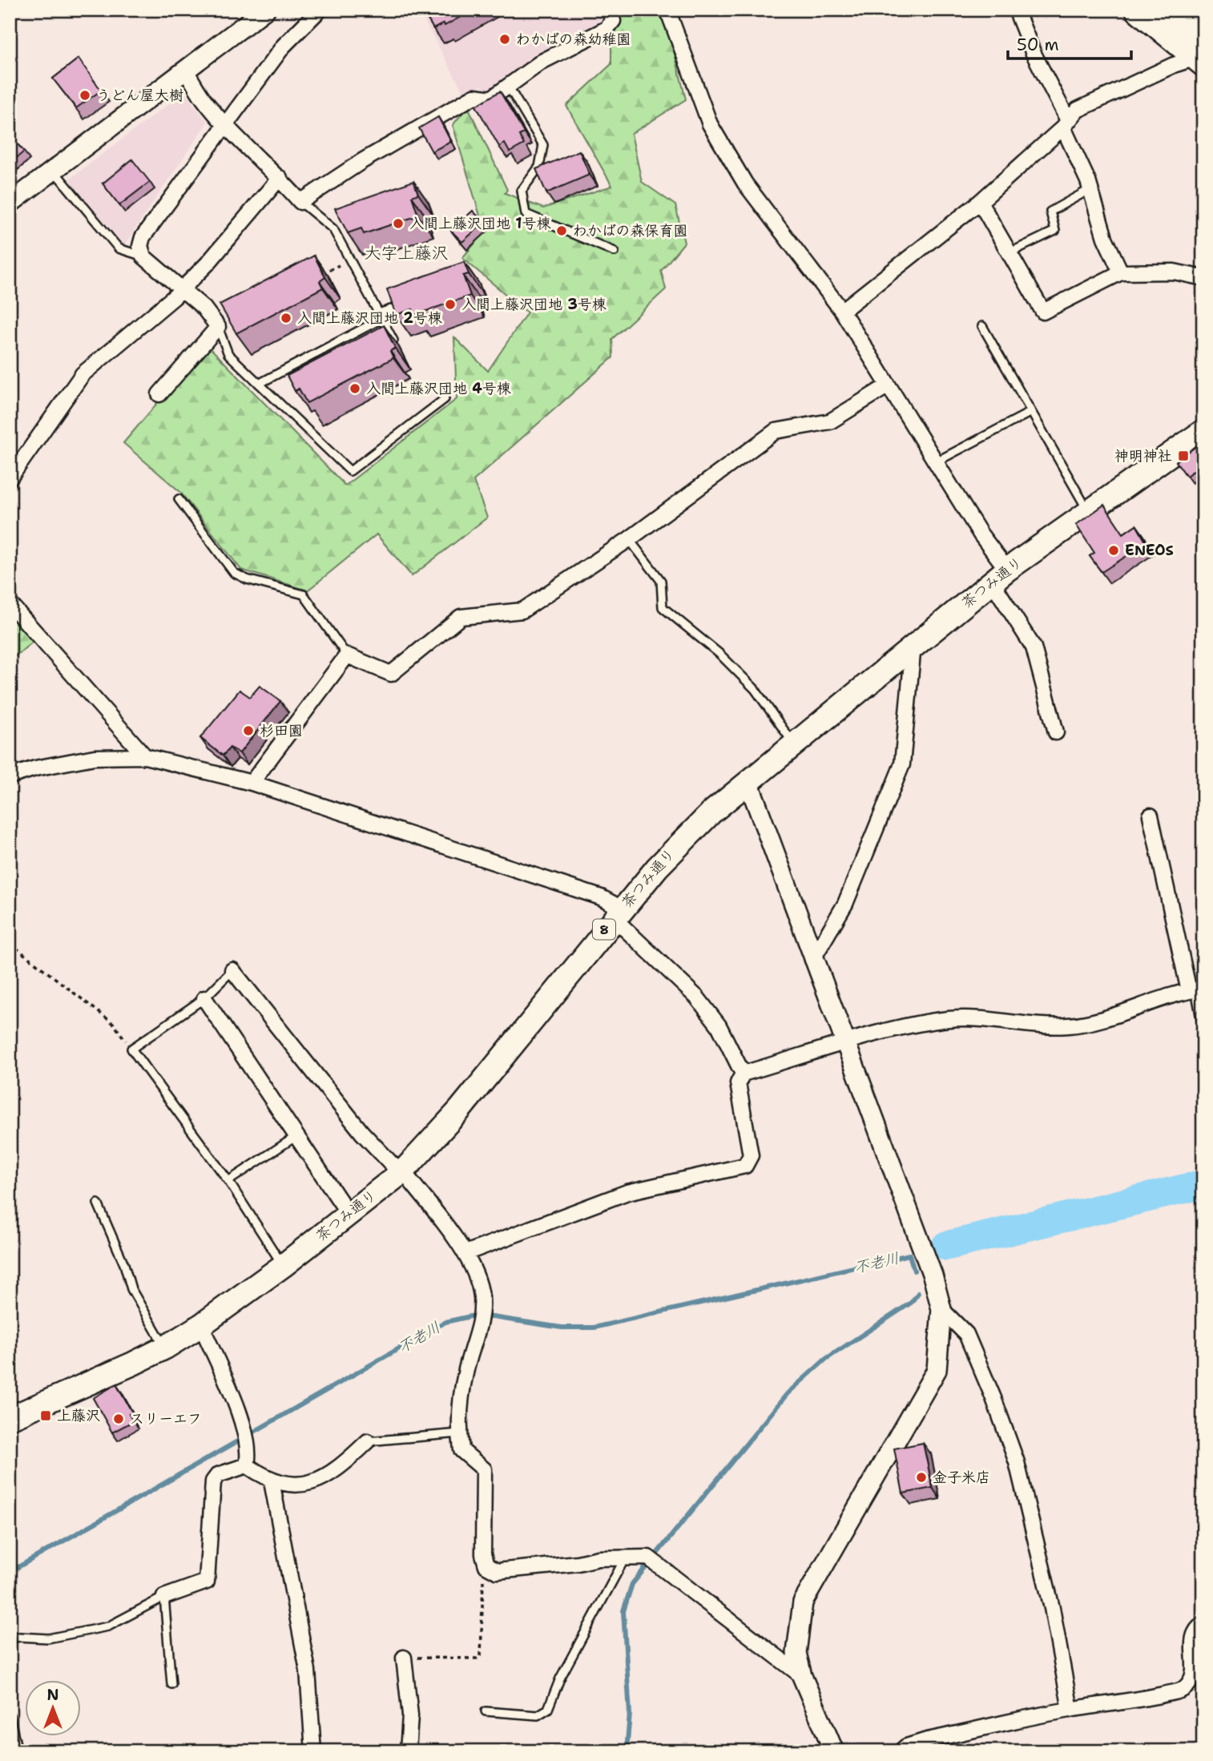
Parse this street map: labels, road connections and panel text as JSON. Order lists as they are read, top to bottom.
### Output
{
  "streets": {
    "main road": ["茶つみ通り", "8"]
  },
  "districts": ["大字上藤沢"],
  "water": ["不老川"],
  "places": {
    "other": [
      "わかばの森幼稚園",
      "うどん屋大樹",
      "入間上藤沢団地 1号棟",
      "わかばの森保育園",
      "入間上藤沢団地 3号棟",
      "入間上藤沢団地 2号棟",
      "入間上藤沢団地 4号棟",
      "ENEOS",
      "杉田園",
      "スリーエフ",
      "金子米店"
    ],
    "transit": ["神明神社", "上藤沢"]
  },
  "scale_bar": "50 m",
  "north": "top"
}
